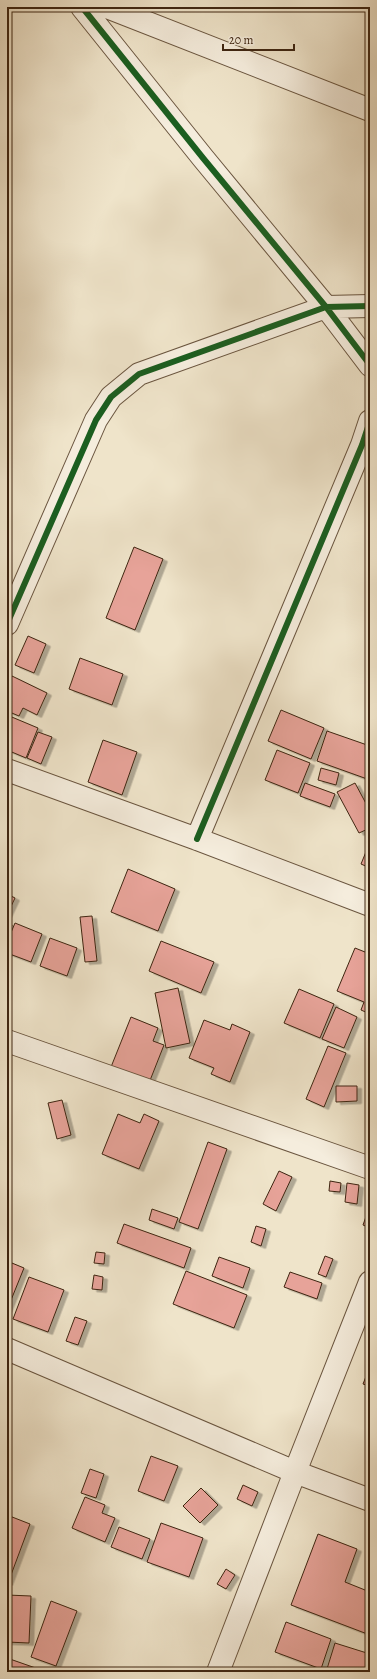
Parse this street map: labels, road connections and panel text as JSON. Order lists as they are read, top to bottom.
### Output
{
  "scale_bar": "20 m"
}
